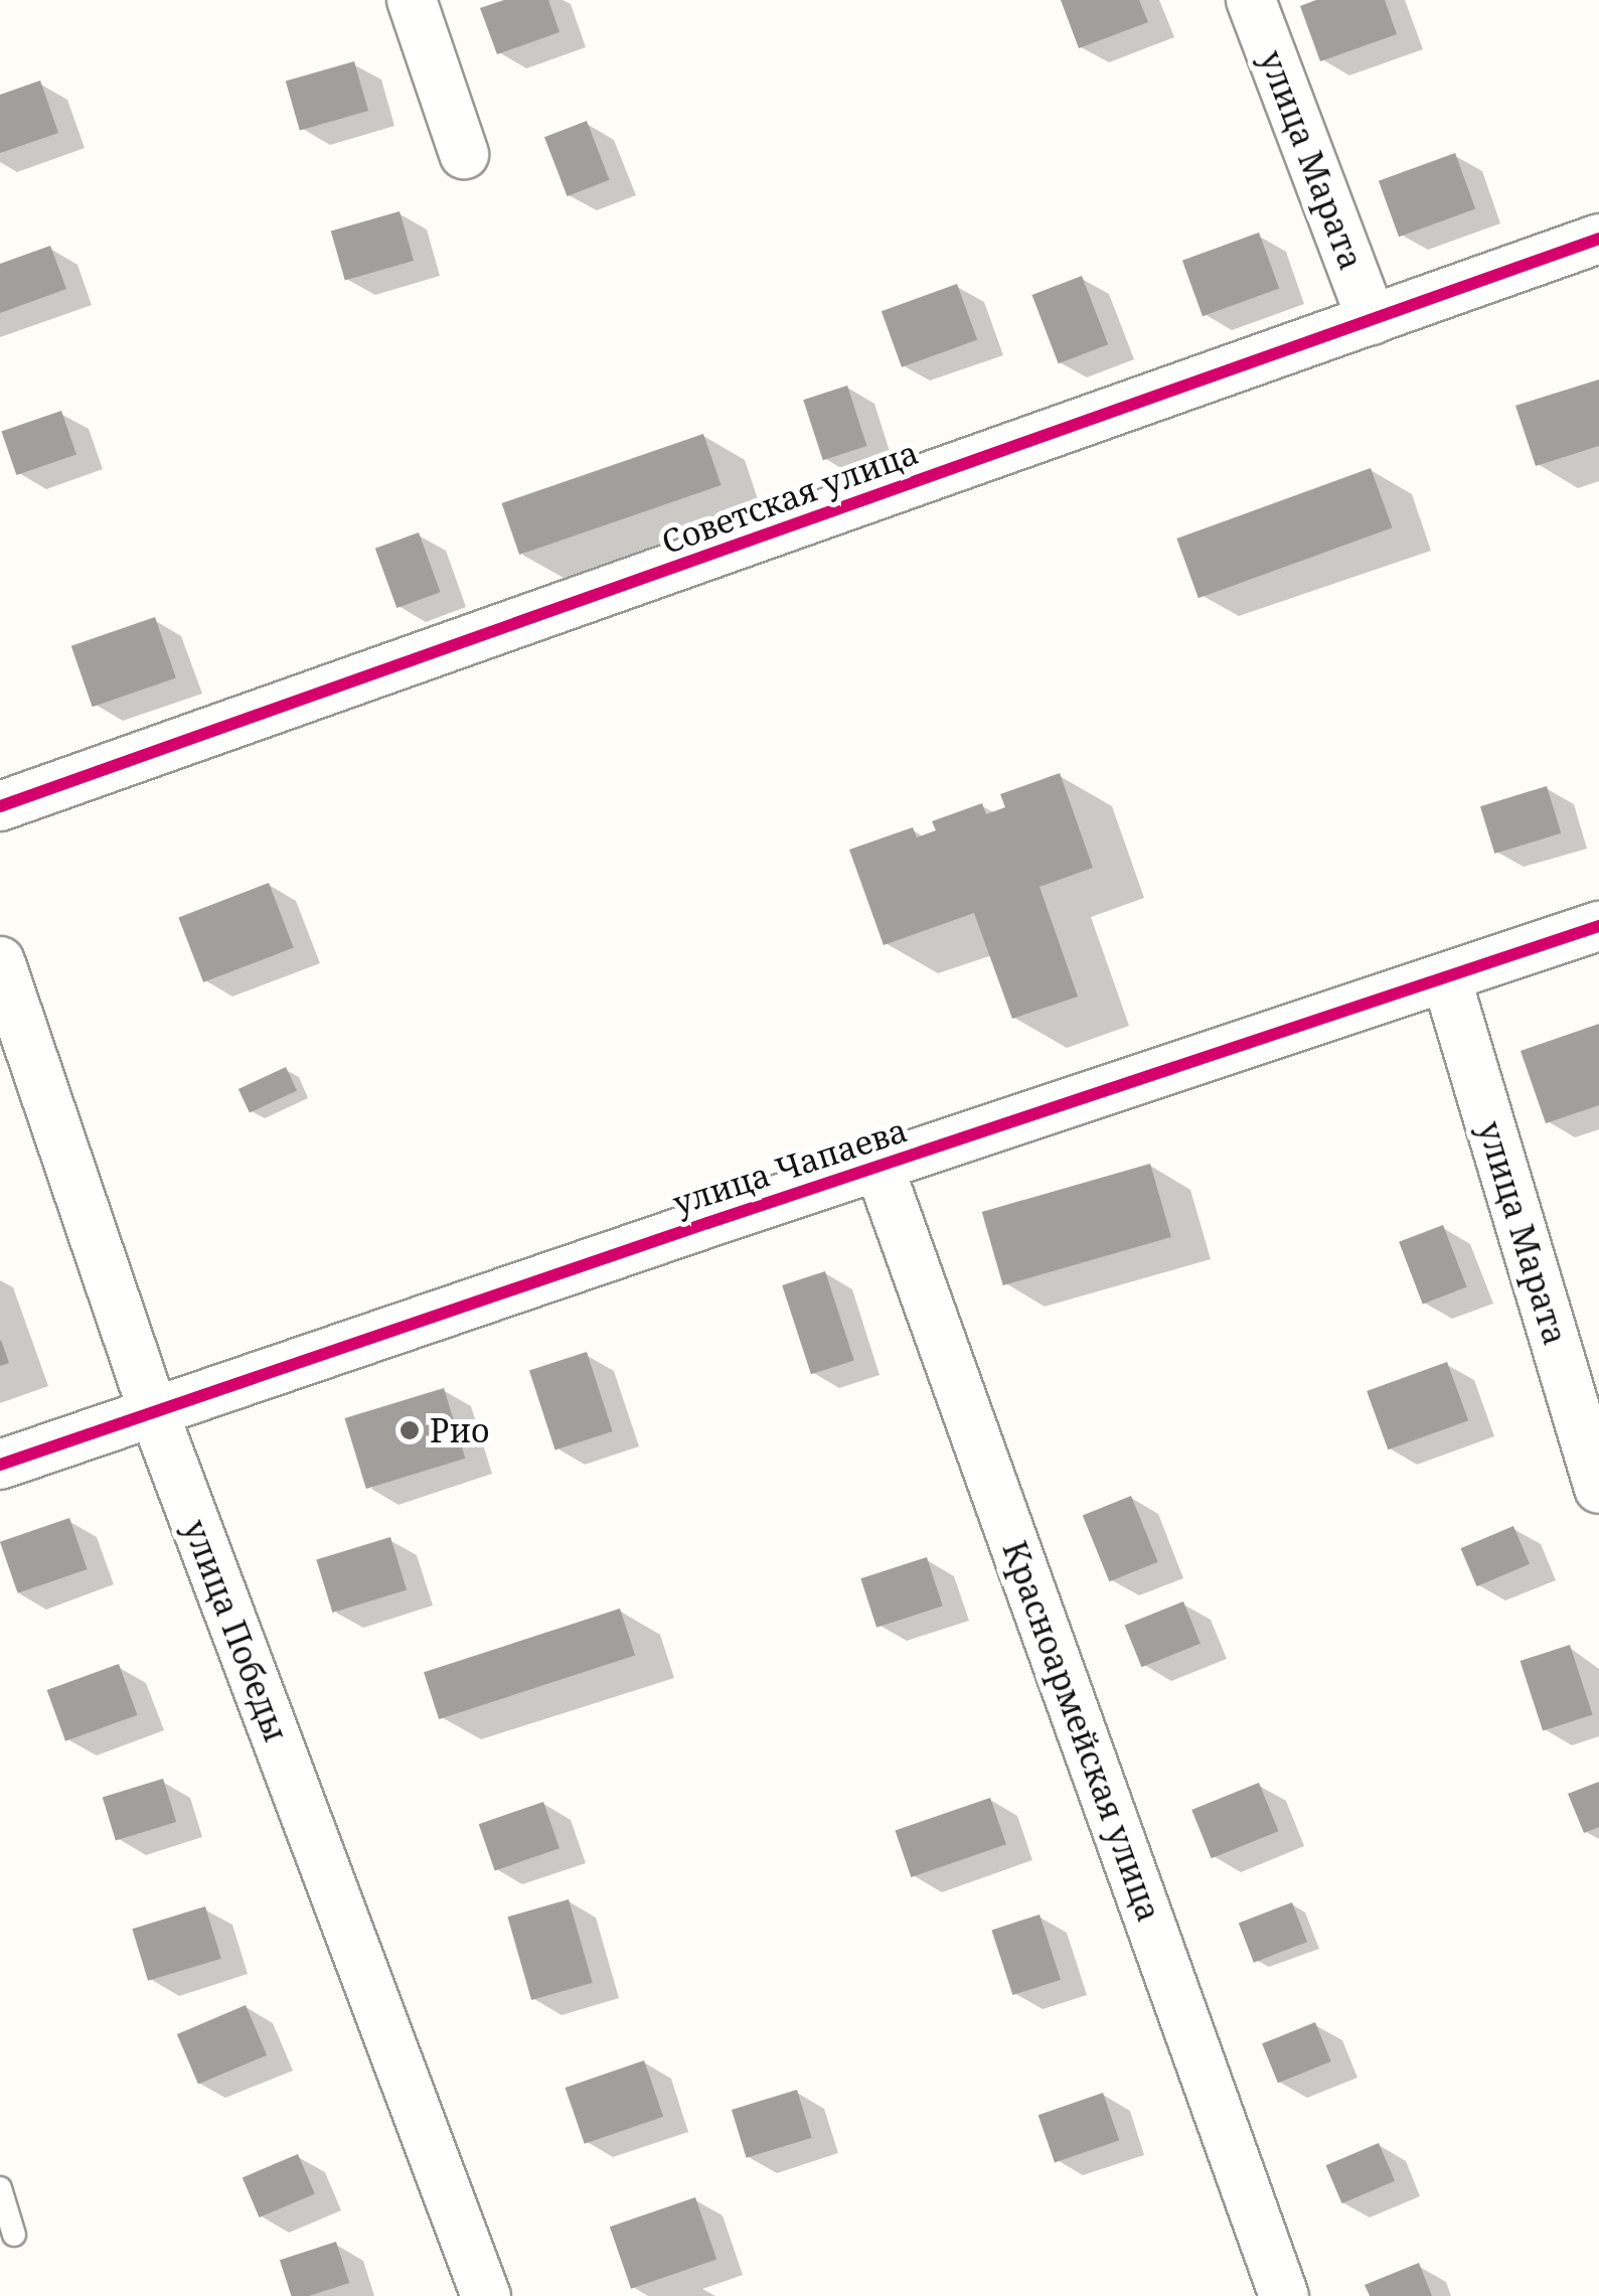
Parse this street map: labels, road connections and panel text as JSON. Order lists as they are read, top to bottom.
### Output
{
  "streets": {
    "street": [
      "улица Марата",
      "Советская улица",
      "улица Чапаева",
      "улица Победы",
      "Красноармейская улица"
    ]
  },
  "crossings": [
    ["улица Марата", "Советская улица"],
    ["улица Марата", "улица Чапаева"],
    ["улица Чапаева", "улица Победы"],
    ["улица Чапаева", "Красноармейская улица"]
  ],
  "places": ["Рио"]
}
